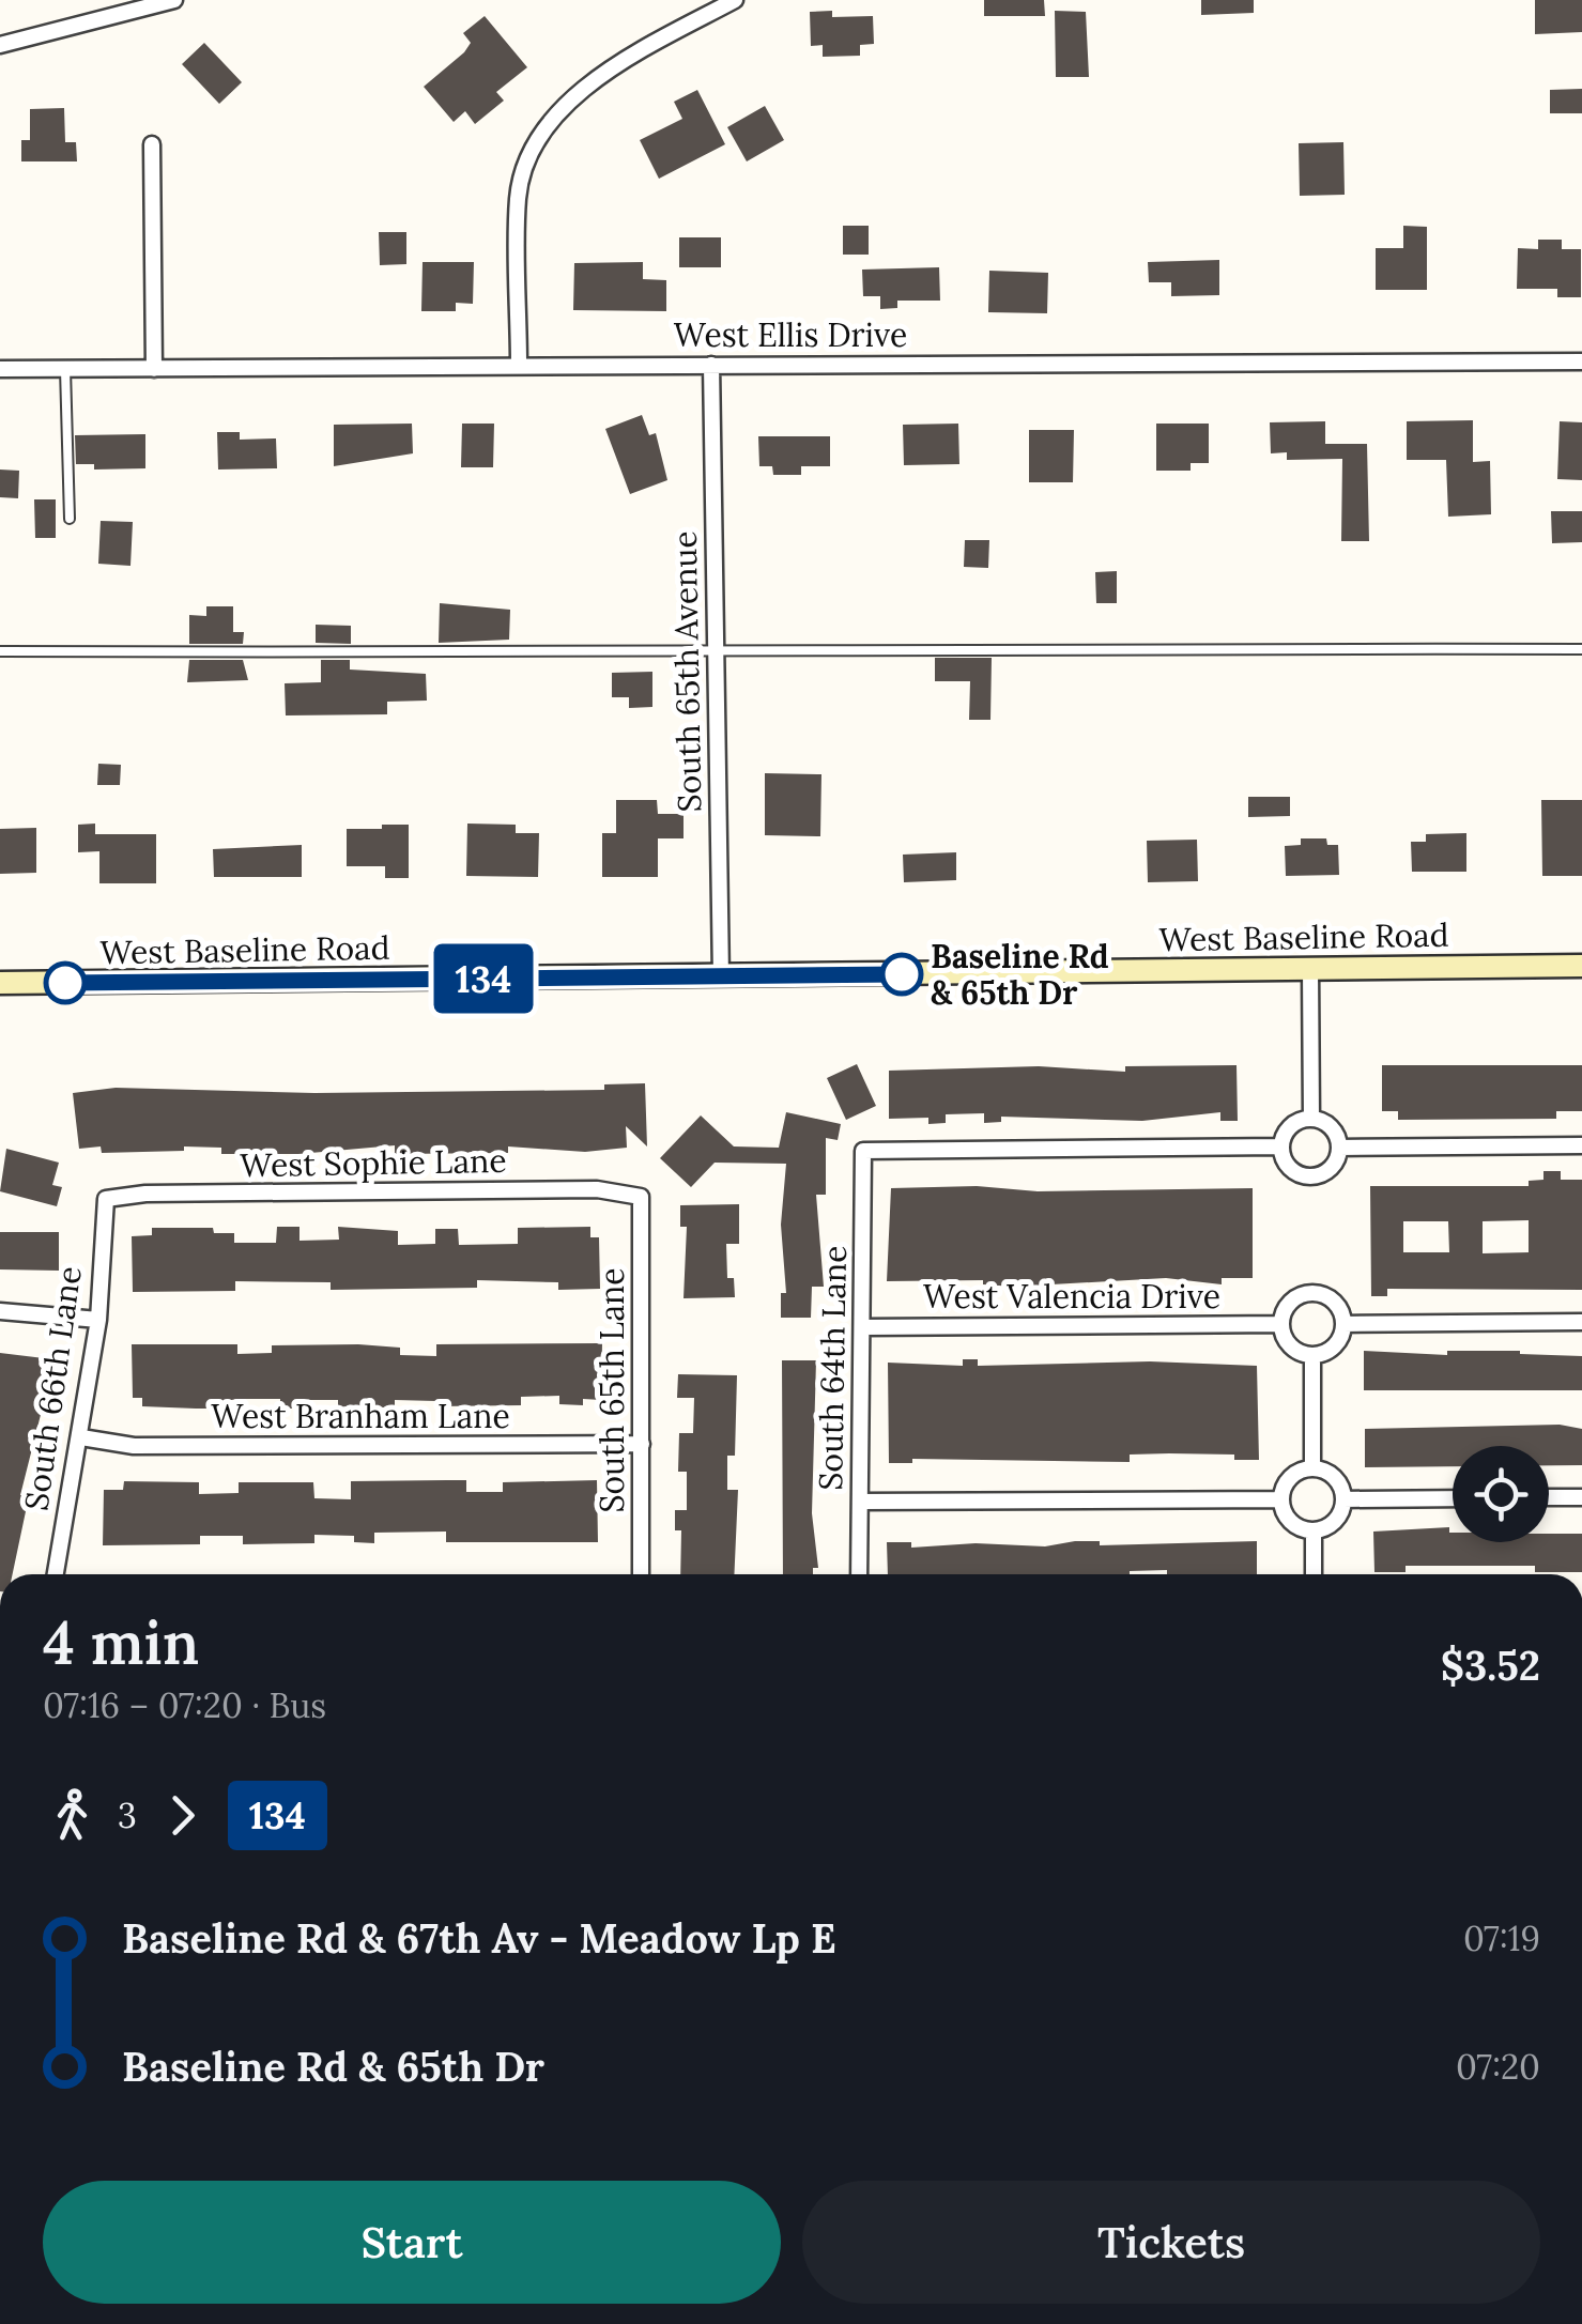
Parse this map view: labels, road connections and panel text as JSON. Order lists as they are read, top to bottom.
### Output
{
  "streets": {
    "main road": ["West Baseline Road"],
    "street": [
      "West Ellis Drive",
      "South 65th Avenue",
      "West Sophie Lane",
      "West Valencia Drive",
      "South 64th Lane",
      "South 66th Lane",
      "South 65th Lane",
      "West Branham Lane"
    ]
  },
  "crossings": [
    ["West Ellis Drive", "South 65th Avenue"],
    ["South 65th Avenue", "West Baseline Road"],
    ["West Sophie Lane", "South 66th Lane"],
    ["West Sophie Lane", "South 65th Lane"],
    ["West Valencia Drive", "South 64th Lane"],
    ["South 66th Lane", "West Branham Lane"],
    ["South 65th Lane", "West Branham Lane"]
  ],
  "places": ["Baseline Rd & 65th Dr"],
  "lines": ["bus line 134"],
  "page": {
    "on_map": "134",
    "heading": ["4 min", "07:16 – 07:20 · Bus", "$3.52"],
    "legs": ["3", "134"],
    "list": [
      {
        "name": "Baseline Rd & 67th Av - Meadow Lp E",
        "value": "07:19"
      },
      {
        "name": "Baseline Rd & 65th Dr",
        "value": "07:20"
      }
    ],
    "buttons": ["Start", "Tickets"]
  }
}
